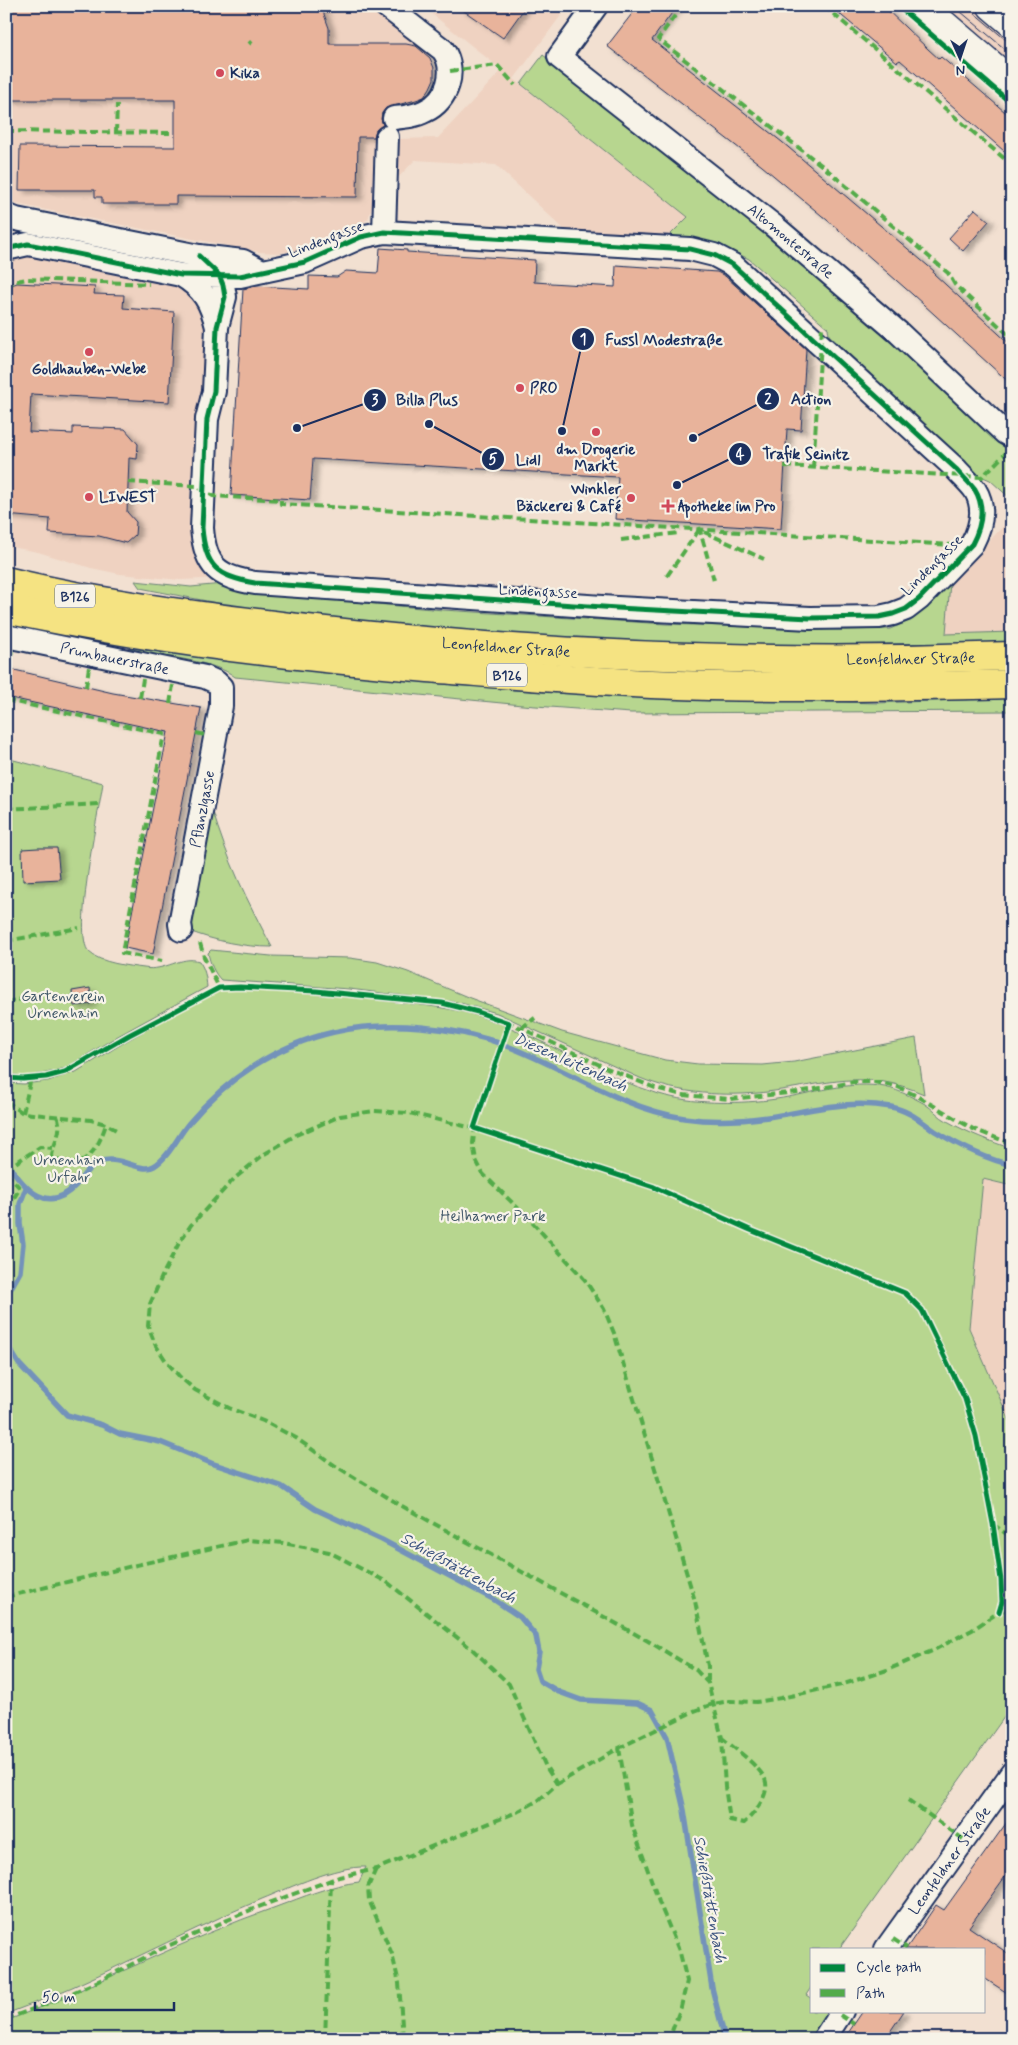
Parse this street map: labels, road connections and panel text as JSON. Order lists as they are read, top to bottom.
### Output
{
  "streets": {
    "main road": ["B126", "Leonfeldner Straße"],
    "street": [
      "Lindengasse",
      "Altomontestraße",
      "Prunbauerstraße",
      "Pflanzlgasse"
    ]
  },
  "crossings": [
    ["Prunbauerstraße", "Pflanzlgasse"]
  ],
  "water": ["Diesenleitenbach", "Schießstättenbach"],
  "parks": ["Gartenverein Urnenhain", "Urnenhain Urfahr", "Heilhamer Park"],
  "places": {
    "other": [
      "Kika",
      "Goldhauben-Webe",
      "PRO",
      "Lidl",
      "Billa Plus",
      "Fussl Modestraße",
      "dm Drogerie Markt",
      "Action",
      "Trafik Seinitz",
      "LIWEST",
      "Winkler Bäckerei & Café"
    ],
    "health": ["Apotheke im Pro"]
  },
  "legend": ["Cycle path", "Path"],
  "scale_bar": "50 m",
  "north": "bottom"
}
